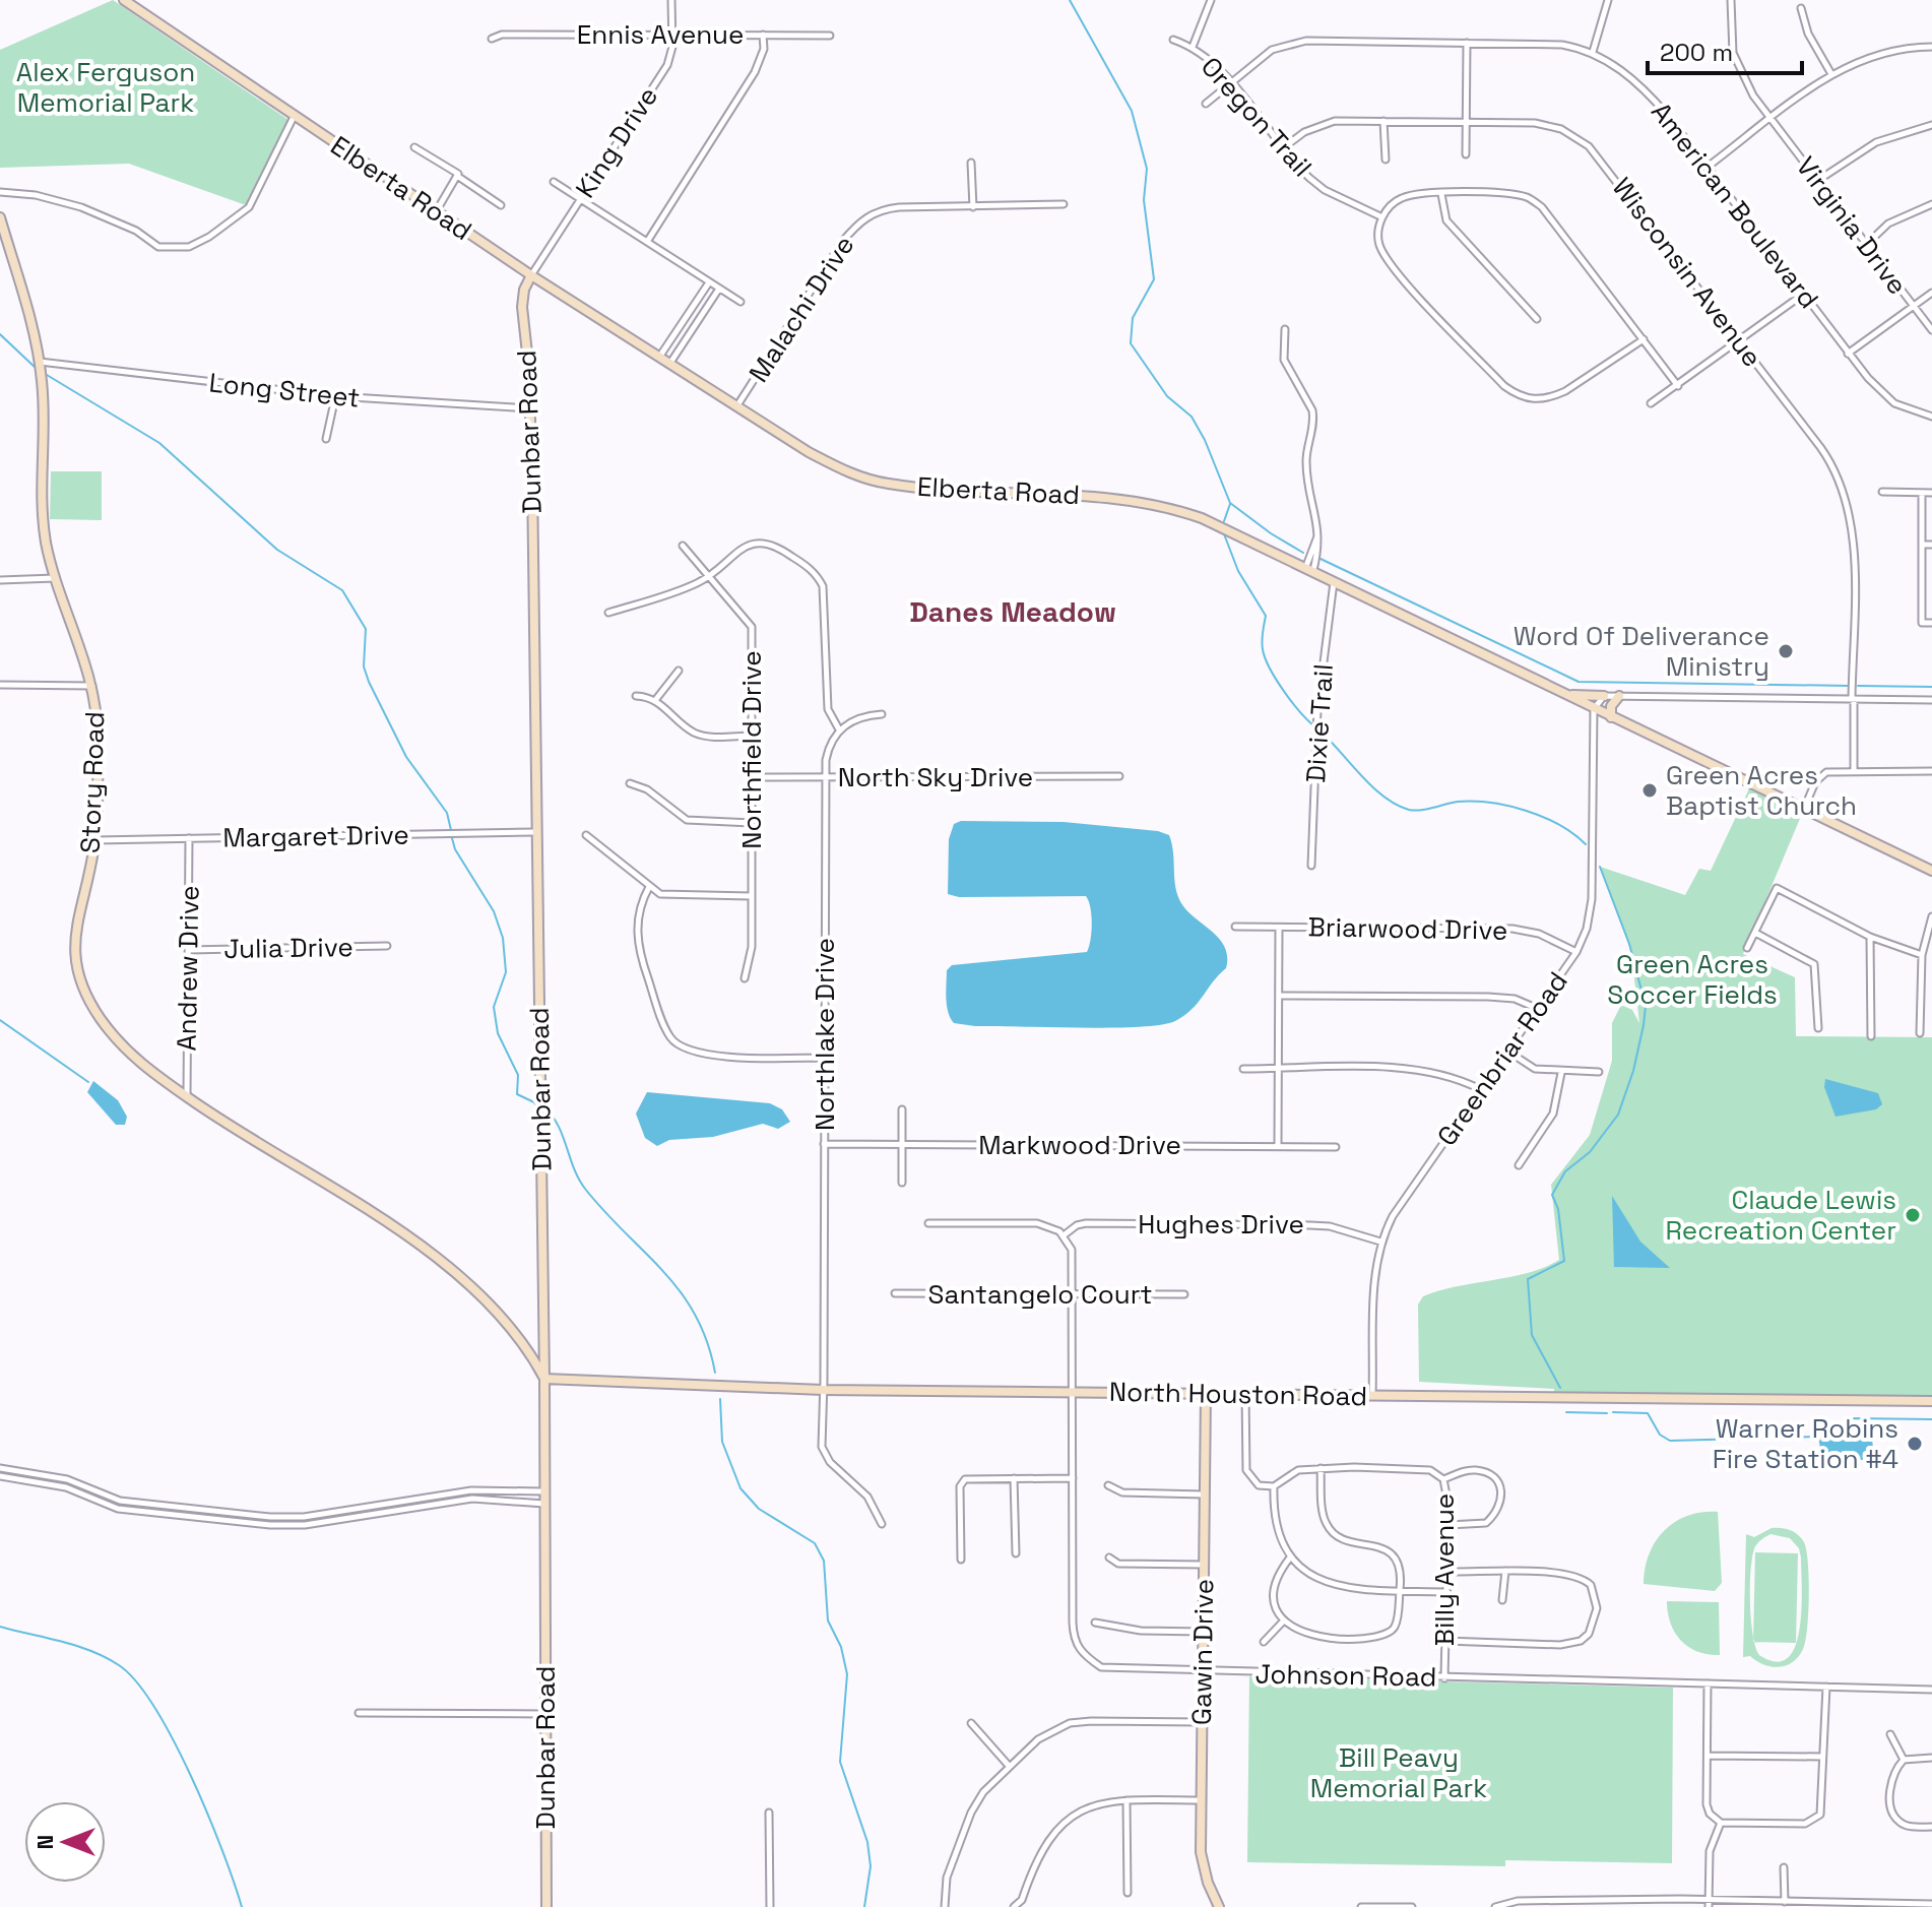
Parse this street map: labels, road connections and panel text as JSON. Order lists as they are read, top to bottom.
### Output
{
  "streets": {
    "street": [
      "Ennis Avenue",
      "Oregon Trail",
      "King Drive",
      "Elberta Road",
      "American Boulevard",
      "Virginia Drive",
      "Wisconsin Avenue",
      "Malachi Drive",
      "Long Street",
      "Dunbar Road",
      "Dixie Trail",
      "Northfield Drive",
      "North Sky Drive",
      "Story Road",
      "Margaret Drive",
      "Briarwood Drive",
      "Julia Drive",
      "Andrew Drive",
      "Northlake Drive",
      "Greenbriar Road",
      "Markwood Drive",
      "Hughes Drive",
      "Santangelo Court",
      "North Houston Road",
      "Billy Avenue",
      "Gawin Drive",
      "Johnson Road"
    ]
  },
  "crossings": [
    ["Ennis Avenue", "King Drive"],
    ["Oregon Trail", "American Boulevard"],
    ["Oregon Trail", "Wisconsin Avenue"],
    ["King Drive", "Elberta Road"],
    ["King Drive", "Dunbar Road"],
    ["Elberta Road", "Malachi Drive"],
    ["Elberta Road", "Dunbar Road"],
    ["Elberta Road", "Dixie Trail"],
    ["Elberta Road", "Greenbriar Road"],
    ["Long Street", "Dunbar Road"],
    ["Long Street", "Story Road"],
    ["Dunbar Road", "Story Road"],
    ["Dunbar Road", "Margaret Drive"],
    ["Dunbar Road", "North Houston Road"],
    ["Northfield Drive", "North Sky Drive"],
    ["North Sky Drive", "Northlake Drive"],
    ["Story Road", "Margaret Drive"],
    ["Story Road", "Andrew Drive"],
    ["Story Road", "North Houston Road"],
    ["Margaret Drive", "Andrew Drive"],
    ["Briarwood Drive", "Greenbriar Road"],
    ["Julia Drive", "Andrew Drive"],
    ["Northlake Drive", "Markwood Drive"],
    ["Northlake Drive", "North Houston Road"],
    ["Greenbriar Road", "Hughes Drive"],
    ["Greenbriar Road", "North Houston Road"],
    ["Hughes Drive", "Johnson Road"],
    ["Santangelo Court", "Johnson Road"],
    ["North Houston Road", "Gawin Drive"],
    ["North Houston Road", "Johnson Road"],
    ["Billy Avenue", "Johnson Road"],
    ["Gawin Drive", "Johnson Road"]
  ],
  "districts": ["Danes Meadow"],
  "parks": ["Alex Ferguson Memorial Park", "Green Acres Soccer Fields", "Bill Peavy Memorial Park"],
  "places": [
    "Word Of Deliverance Ministry",
    "Green Acres Baptist Church",
    "Claude Lewis Recreation Center",
    "Warner Robins Fire Station #4"
  ],
  "scale_bar": "200 m",
  "north": "left"
}
